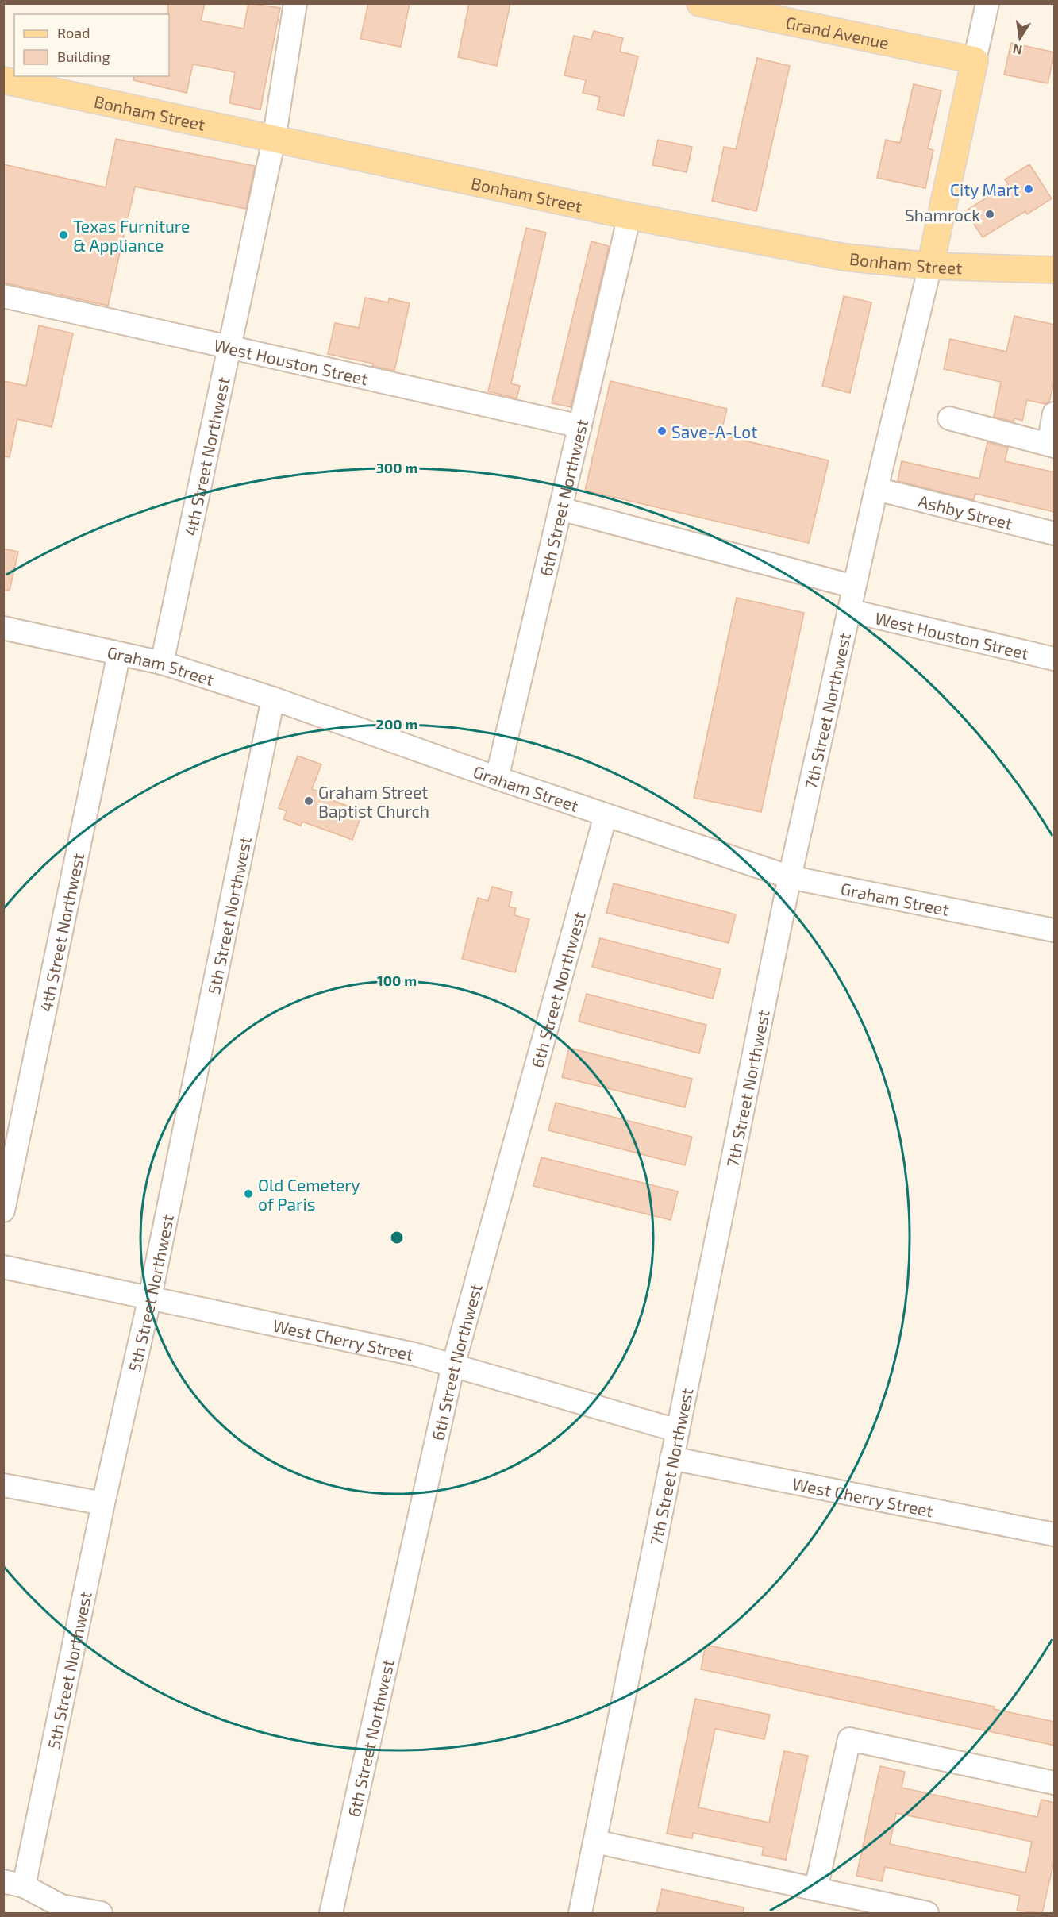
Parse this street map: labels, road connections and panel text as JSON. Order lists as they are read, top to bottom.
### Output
{
  "streets": {
    "main road": ["Grand Avenue", "Bonham Street"],
    "street": [
      "West Houston Street",
      "4th Street Northwest",
      "6th Street Northwest",
      "Ashby Street",
      "Graham Street",
      "7th Street Northwest",
      "5th Street Northwest",
      "West Cherry Street"
    ]
  },
  "crossings": [
    ["Bonham Street", "4th Street Northwest"],
    ["Bonham Street", "6th Street Northwest"],
    ["Bonham Street", "7th Street Northwest"],
    ["West Houston Street", "4th Street Northwest"],
    ["West Houston Street", "6th Street Northwest"],
    ["West Houston Street", "7th Street Northwest"],
    ["4th Street Northwest", "Graham Street"],
    ["6th Street Northwest", "Graham Street"],
    ["6th Street Northwest", "West Cherry Street"],
    ["Ashby Street", "7th Street Northwest"],
    ["Graham Street", "7th Street Northwest"],
    ["Graham Street", "5th Street Northwest"],
    ["7th Street Northwest", "West Cherry Street"],
    ["5th Street Northwest", "West Cherry Street"]
  ],
  "places": [
    "City Mart",
    "Shamrock",
    "Texas Furniture & Appliance",
    "Save-A-Lot",
    "Graham Street Baptist Church",
    "Old Cemetery of Paris"
  ],
  "legend": ["Road", "Building"],
  "north": "bottom",
  "rings": ["300 m", "200 m", "100 m"]
}
